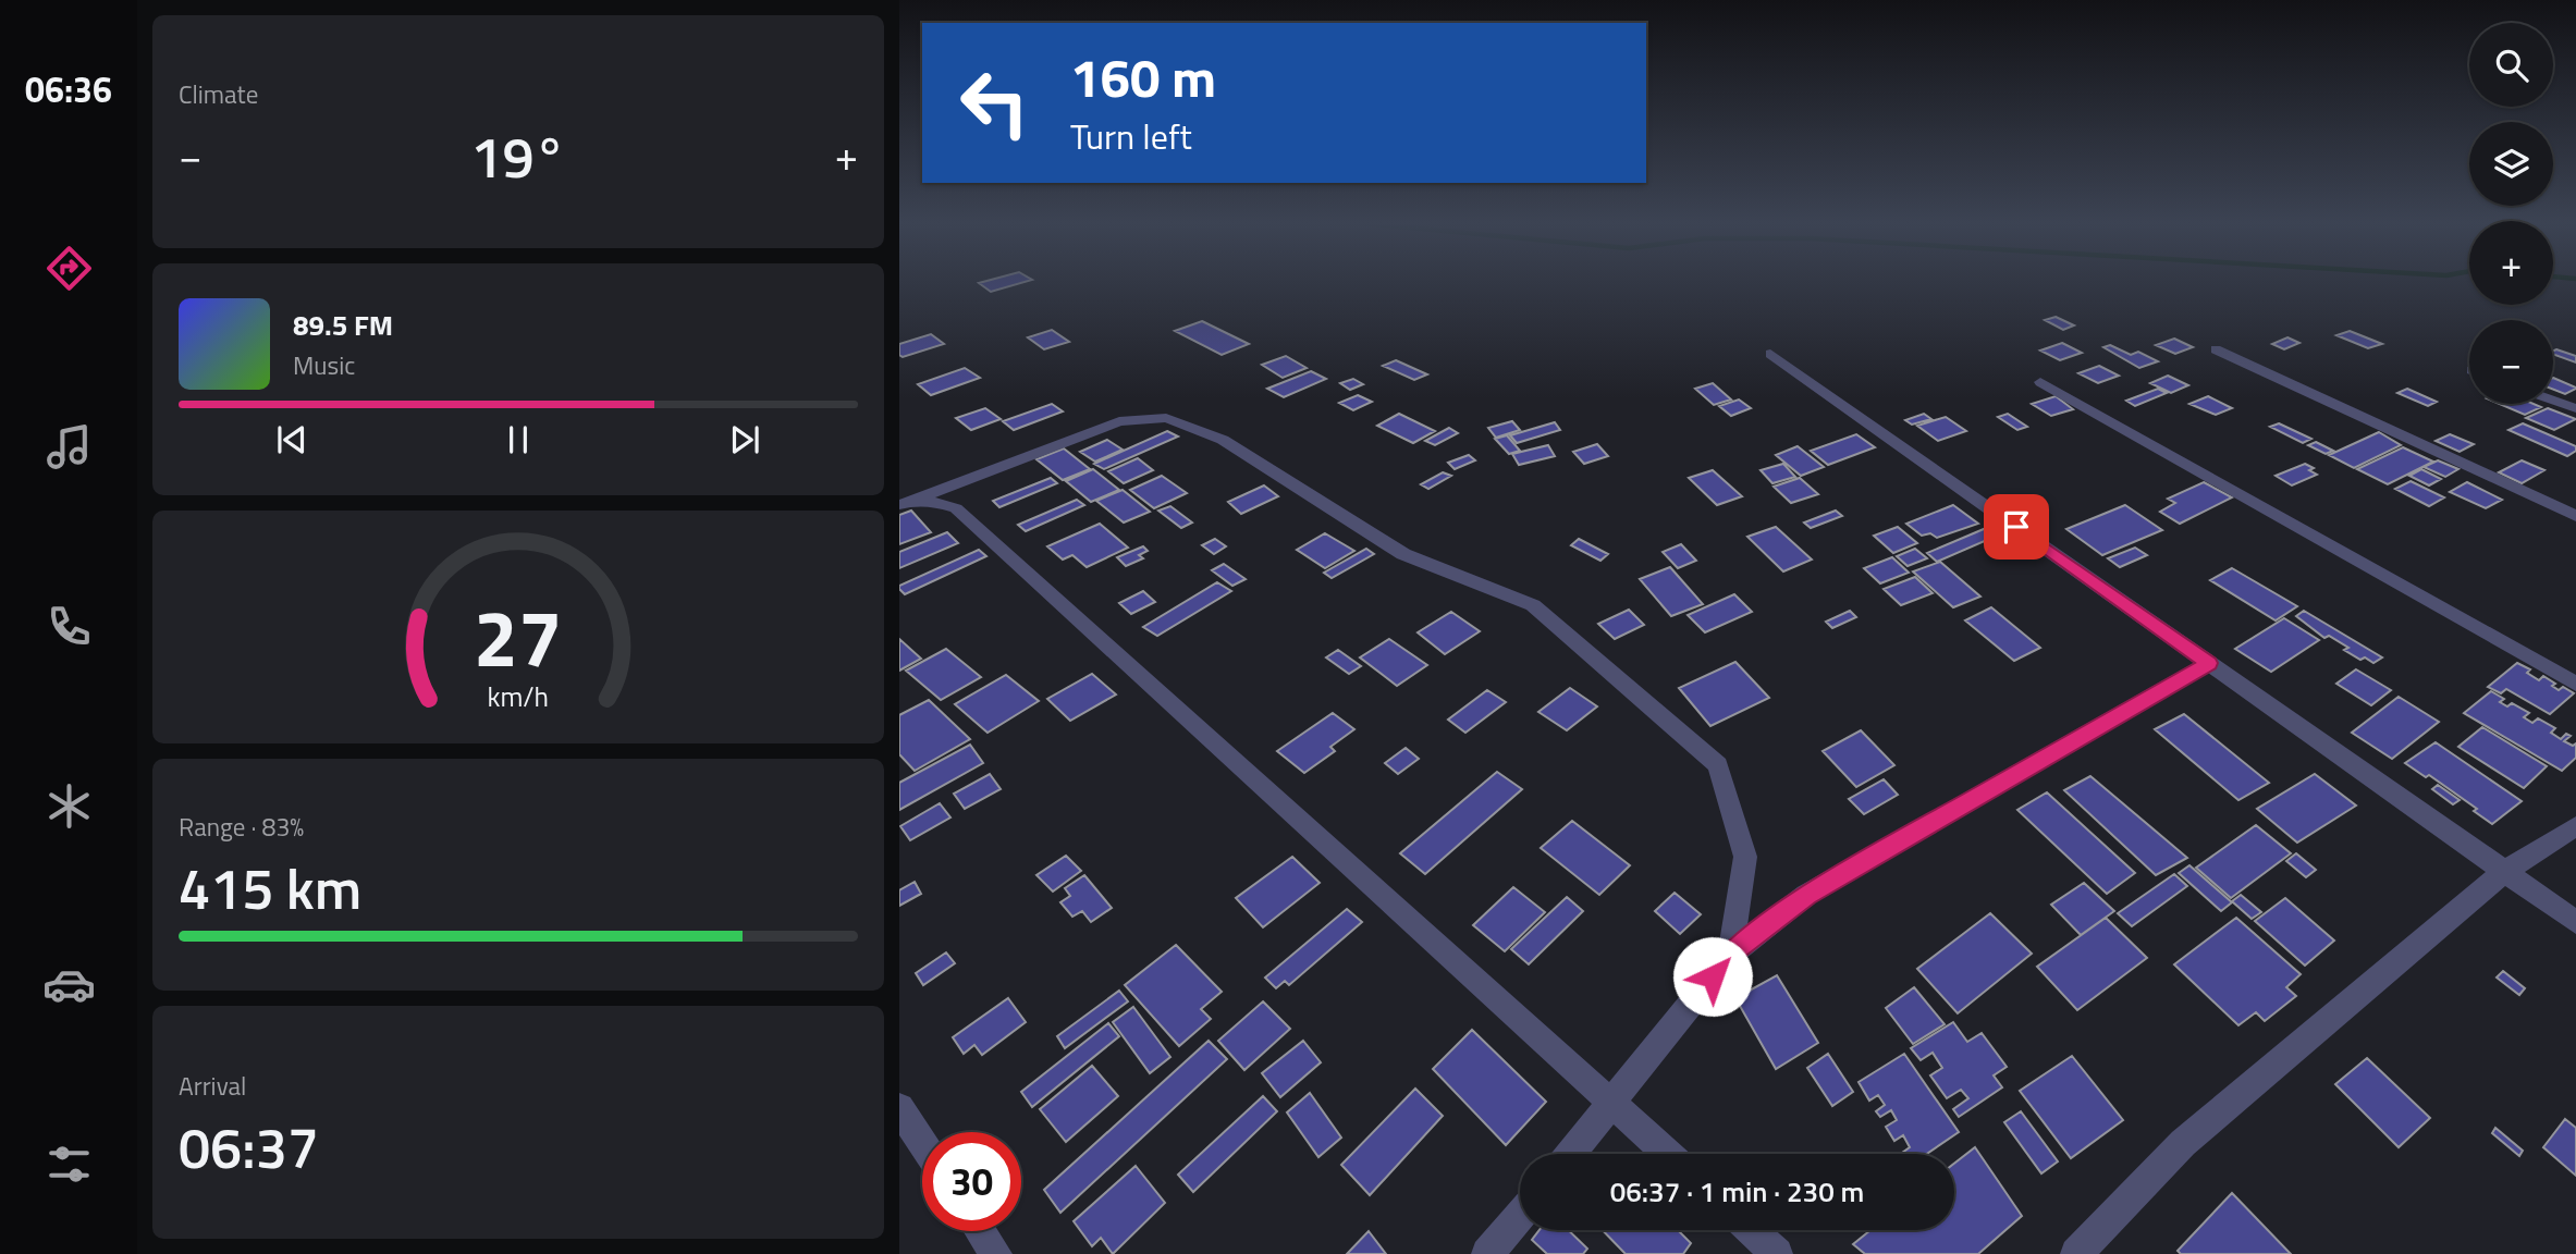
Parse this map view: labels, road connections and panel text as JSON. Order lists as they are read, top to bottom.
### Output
{
  "page": {
    "tabs": "06:36",
    "tile": [
      "Climate",
      ["Range · 83%", "415 km"],
      ["Arrival", "06:37"]
    ],
    "map_buttons": ["+", "−"],
    "turn": ["160 m", "Turn left"],
    "heat": ["−", "19°", "+"],
    "song": ["89.5 FM", "Music"],
    "limit": "30",
    "trip": "06:37 · 1 min · 230 m",
    "gauge": ["27", "km/h"]
  }
}
